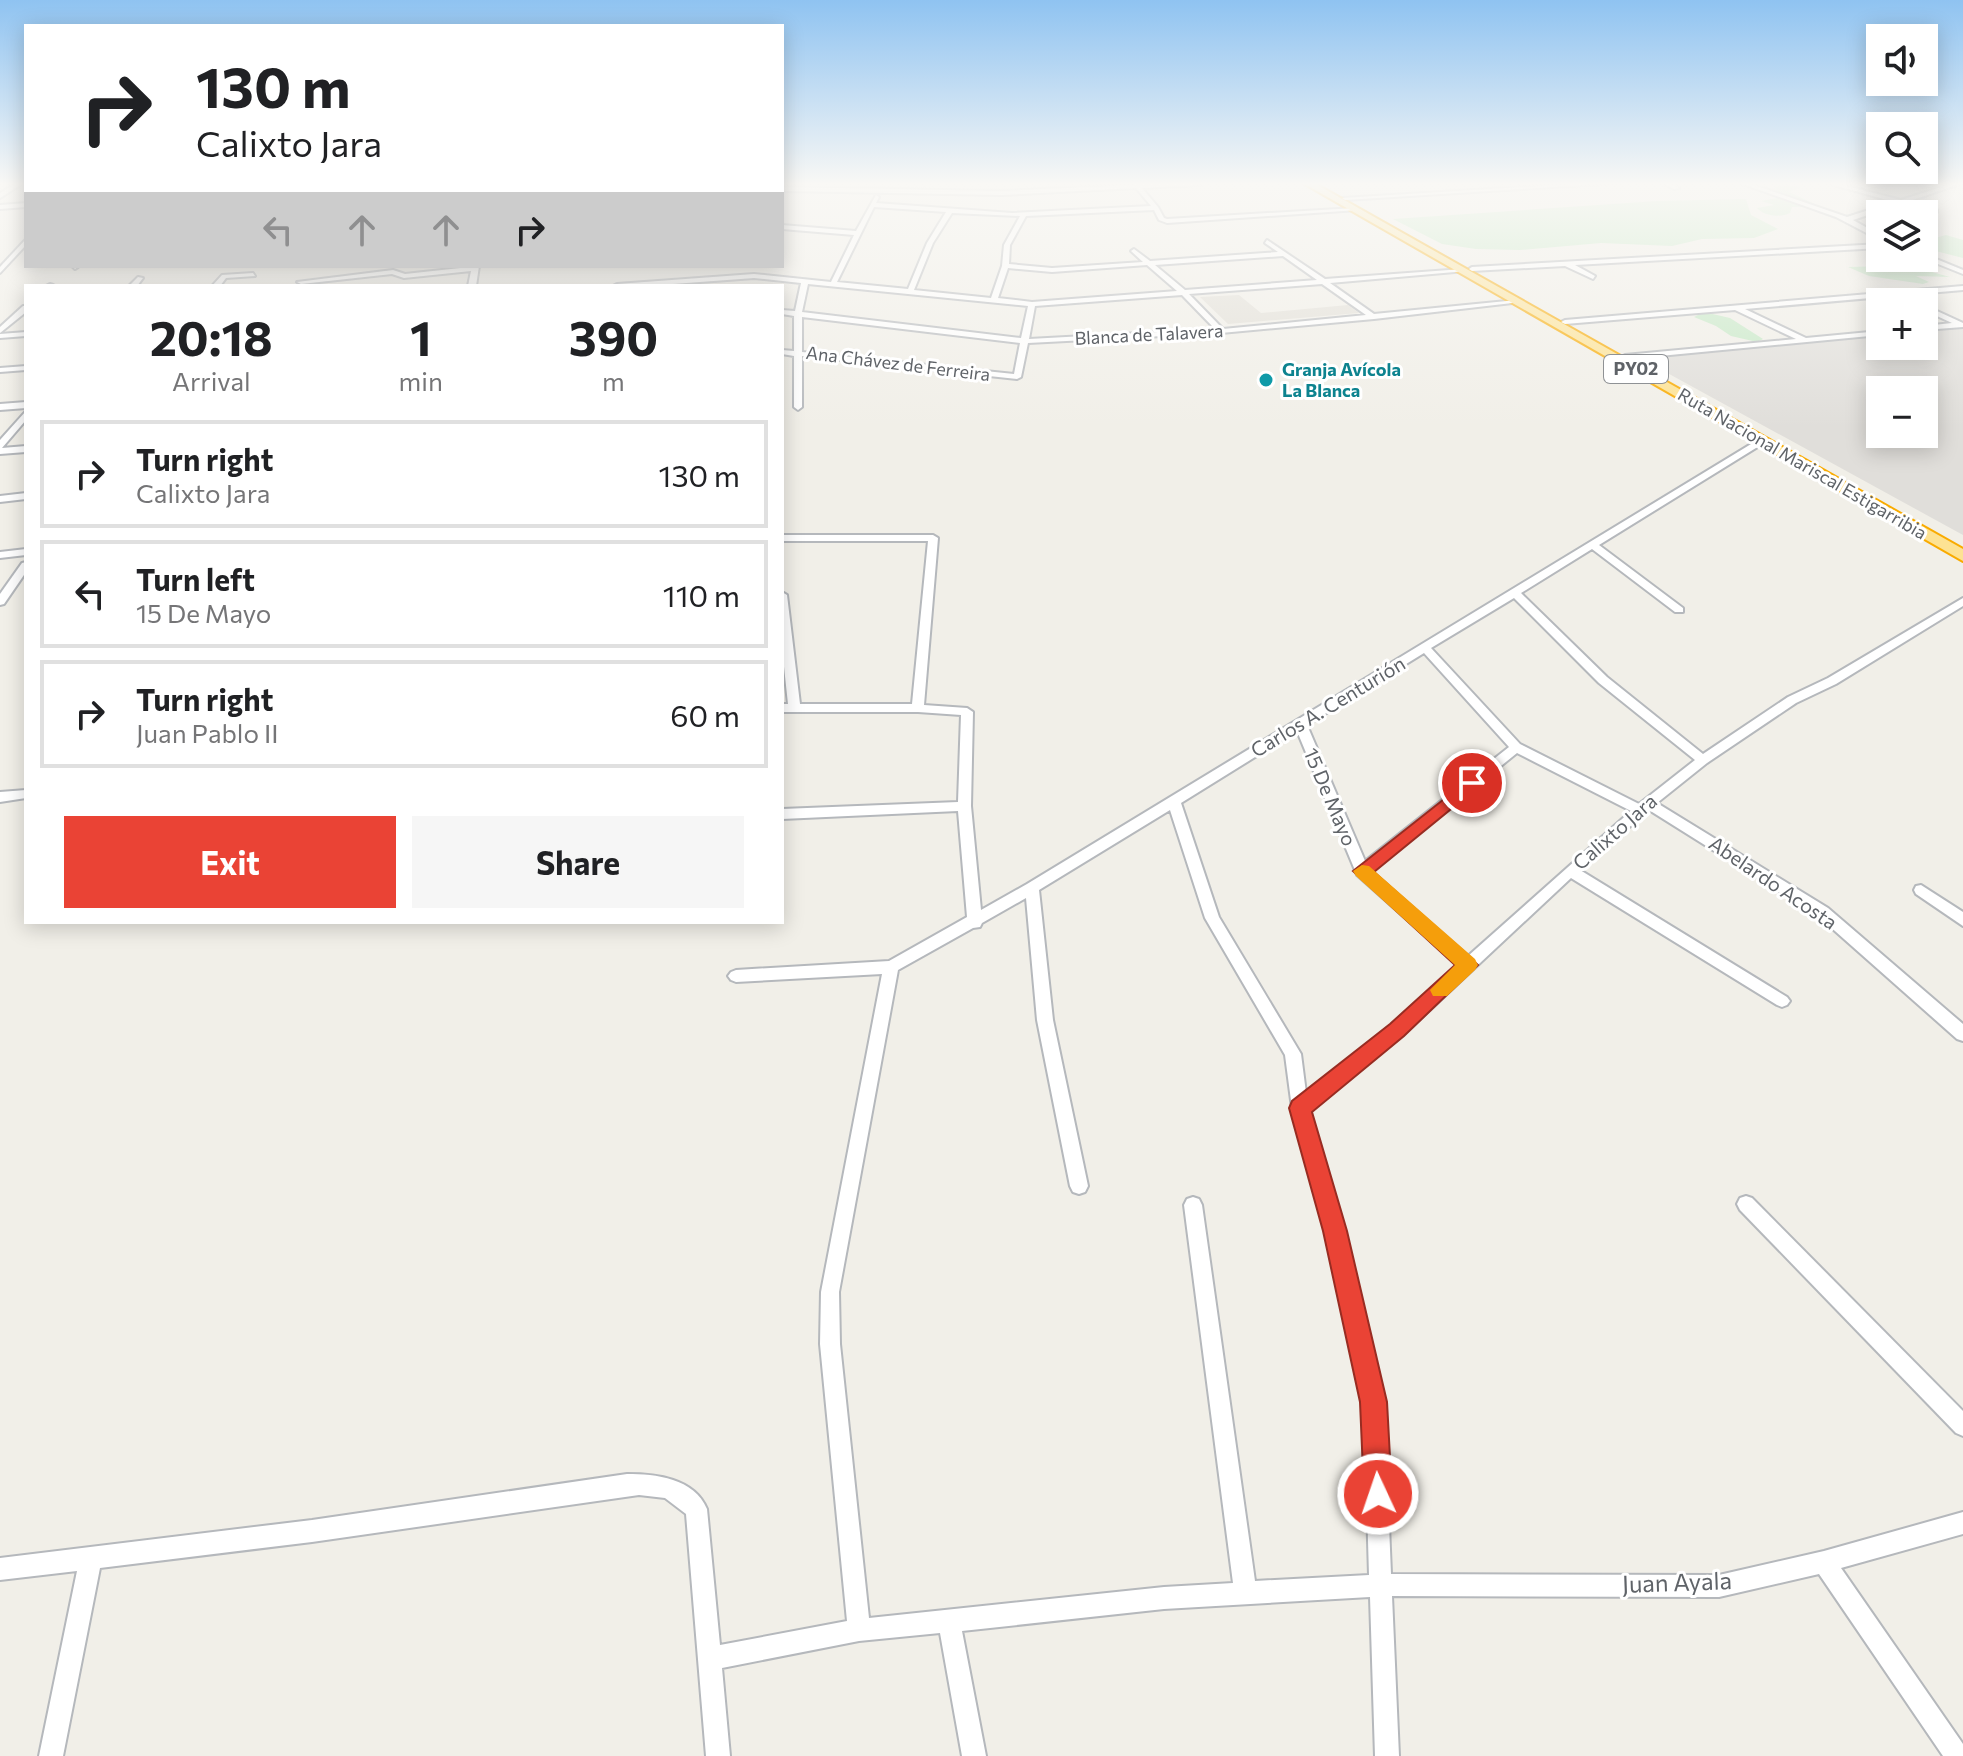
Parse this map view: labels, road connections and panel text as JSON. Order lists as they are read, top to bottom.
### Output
{
  "streets": {
    "highway": ["PY02", "Ruta Nacional Mariscal Estigarribia"],
    "street": [
      "Blanca de Talavera",
      "Ana Chávez de Ferreira",
      "Carlos A. Centurión",
      "15 De Mayo",
      "Calixto Jara",
      "Abelardo Acosta",
      "Juan Ayala"
    ]
  },
  "crossings": [
    ["Blanca de Talavera", "Ana Chávez de Ferreira"],
    ["Blanca de Talavera", "Ruta Nacional Mariscal Estigarribia"],
    ["Ruta Nacional Mariscal Estigarribia", "Carlos A. Centurión"],
    ["Carlos A. Centurión", "15 De Mayo"],
    ["15 De Mayo", "Calixto Jara"],
    ["Calixto Jara", "Abelardo Acosta"]
  ],
  "places": ["Granja Avícola La Blanca"],
  "page": {
    "map_buttons": ["+", "−"],
    "turn": ["130 m", "Calixto Jara"],
    "eta": [
      "20:18",
      "Arrival",
      "1",
      "min",
      "390",
      "m"
    ],
    "list": [
      {
        "name": "Turn right",
        "note": "Calixto Jara",
        "value": "130 m"
      },
      {
        "name": "Turn left",
        "note": "15 De Mayo",
        "value": "110 m"
      },
      {
        "name": "Turn right",
        "note": "Juan Pablo II",
        "value": "60 m"
      }
    ],
    "buttons": ["Exit", "Share"]
  }
}
